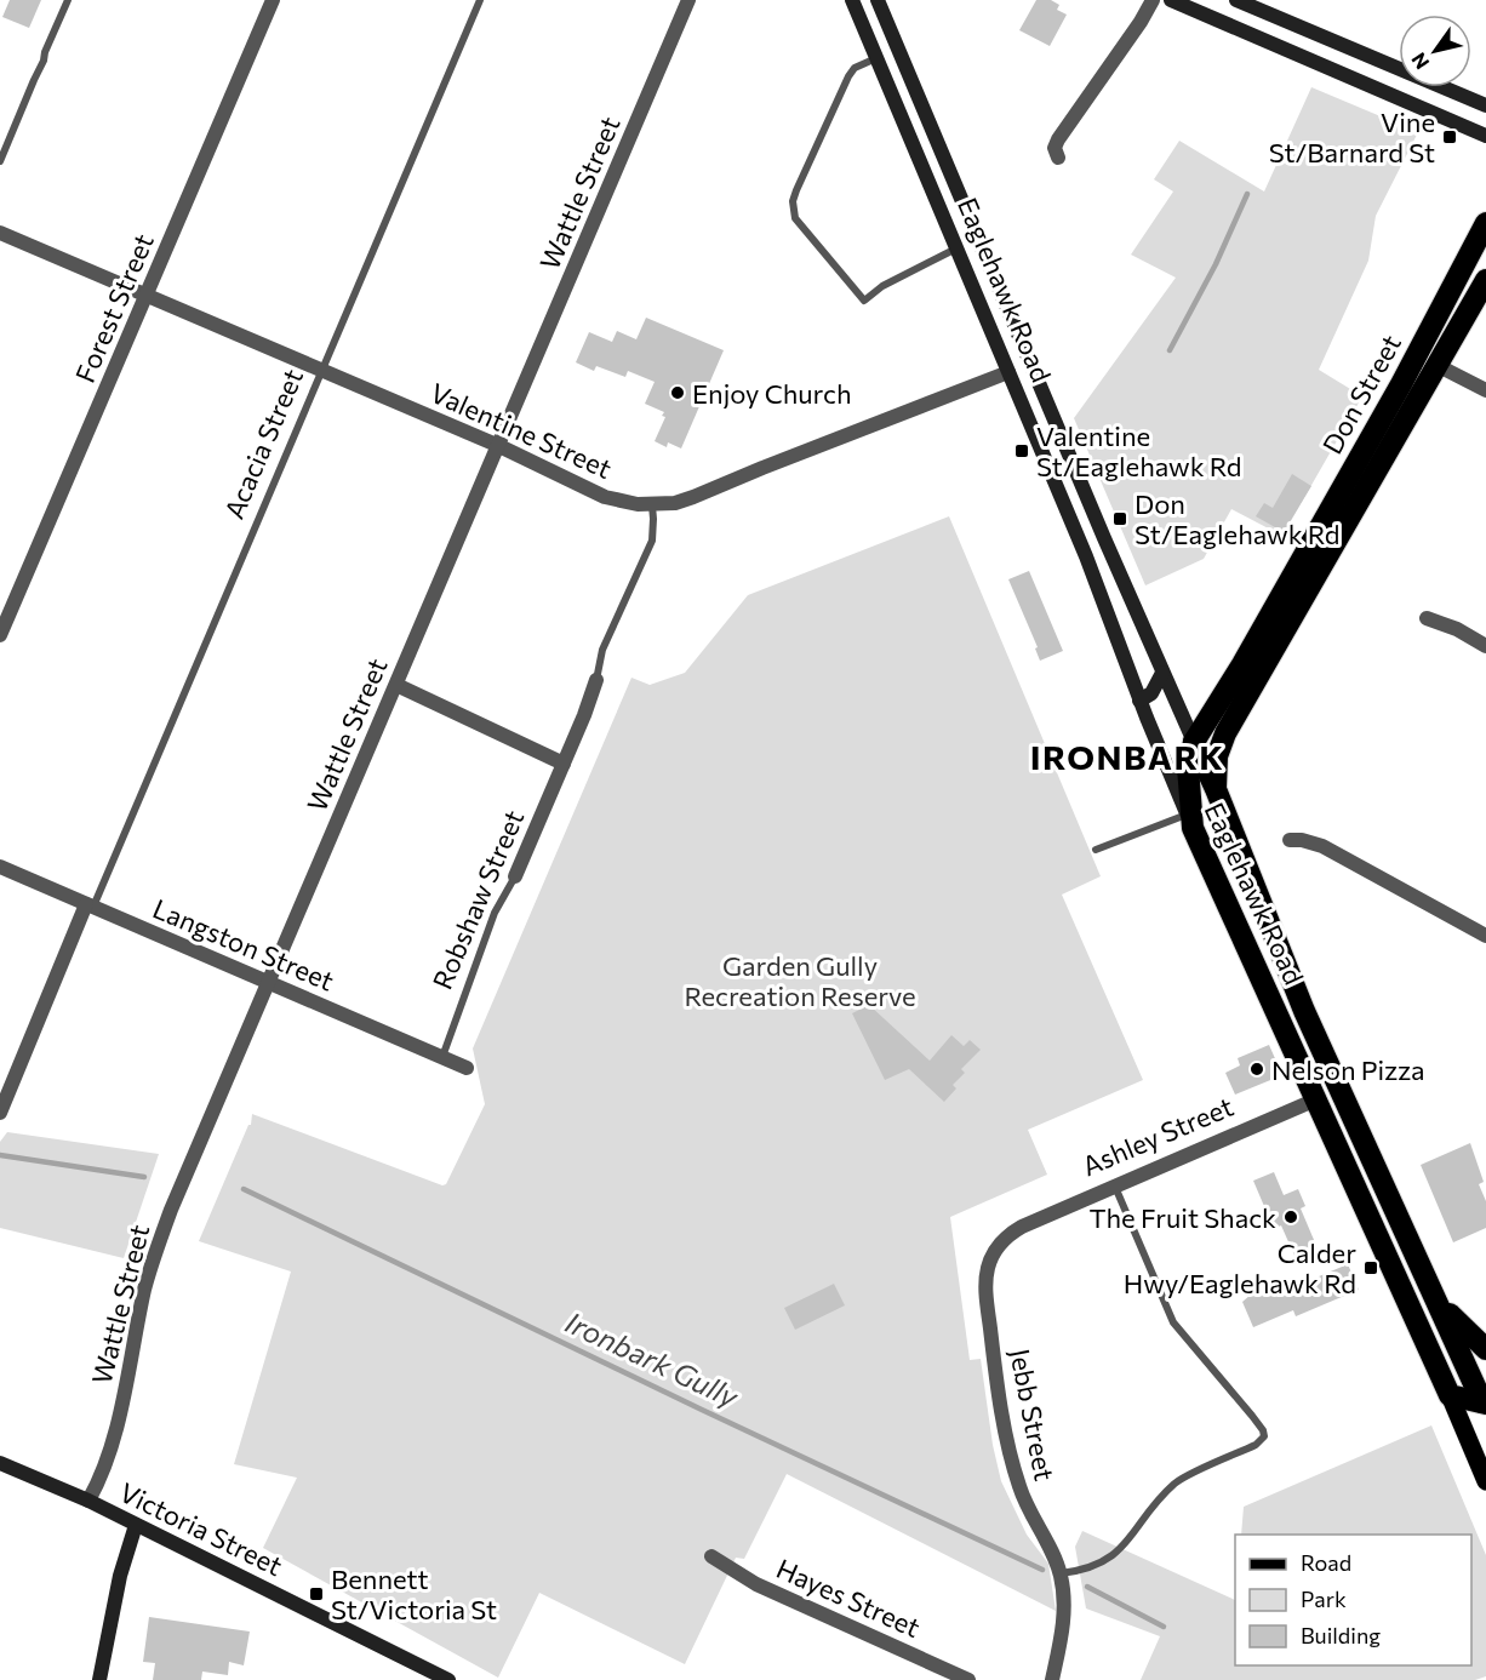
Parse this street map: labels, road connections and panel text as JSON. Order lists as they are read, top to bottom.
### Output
{
  "streets": {
    "highway": ["Eaglehawk Road", "Don Street", "Ashley Street"],
    "main road": ["Valentine Street", "Victoria Street"],
    "street": [
      "Wattle Street",
      "Forest Street",
      "Acacia Street",
      "Robshaw Street",
      "Langston Street",
      "Jebb Street",
      "Hayes Street"
    ]
  },
  "crossings": [
    ["Wattle Street", "Valentine Street"],
    ["Wattle Street", "Langston Street"],
    ["Wattle Street", "Victoria Street"],
    ["Eaglehawk Road", "Don Street"],
    ["Eaglehawk Road", "Valentine Street"],
    ["Eaglehawk Road", "Ashley Street"],
    ["Forest Street", "Valentine Street"],
    ["Valentine Street", "Acacia Street"],
    ["Valentine Street", "Robshaw Street"],
    ["Acacia Street", "Langston Street"],
    ["Robshaw Street", "Langston Street"],
    ["Ashley Street", "Jebb Street"]
  ],
  "districts": ["IRONBARK"],
  "water": ["Ironbark Gully"],
  "parks": ["Garden Gully Recreation Reserve"],
  "places": {
    "transit": [
      "Vine St/Barnard St",
      "Valentine St/Eaglehawk Rd",
      "Don St/Eaglehawk Rd",
      "Calder Hwy/Eaglehawk Rd",
      "Bennett St/Victoria St"
    ],
    "other": ["Enjoy Church", "Nelson Pizza", "The Fruit Shack"]
  },
  "legend": ["Road", "Park", "Building"],
  "north": "bottom left"
}
